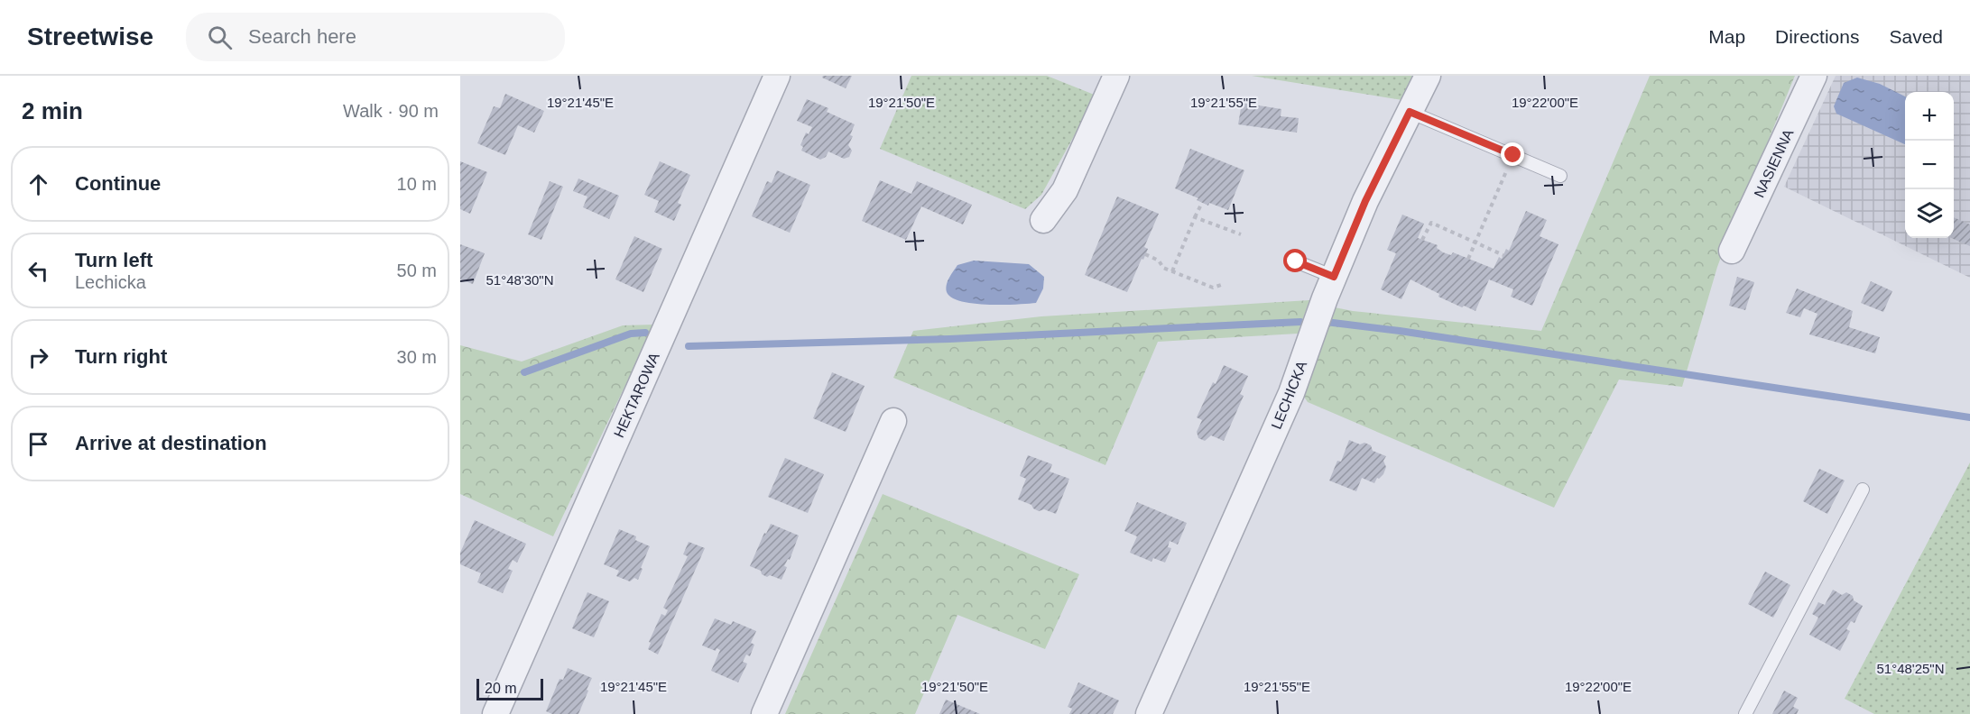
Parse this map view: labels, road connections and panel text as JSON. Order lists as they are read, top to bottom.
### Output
{
  "streets": {
    "street": ["NASIENNA", "HEKTAROWA", "LECHICKA"]
  },
  "scale_bar": "20 m",
  "page": {
    "header": "Streetwise",
    "search": "Search here",
    "nav": ["Map", "Directions", "Saved"],
    "heading": ["2 min", "Walk · 90 m"],
    "map_buttons": ["+", "−"],
    "list": [
      ["Continue", "10 m"],
      ["Turn left", "Lechicka", "50 m"],
      ["Turn right", "30 m"],
      "Arrive at destination"
    ],
    "scale": "20 m"
  },
  "coordinates": [
    "19°21'45\"E",
    "19°21'50\"E",
    "19°21'55\"E",
    "19°22'00\"E",
    "51°48'30\"N",
    "51°48'25\"N"
  ]
}
